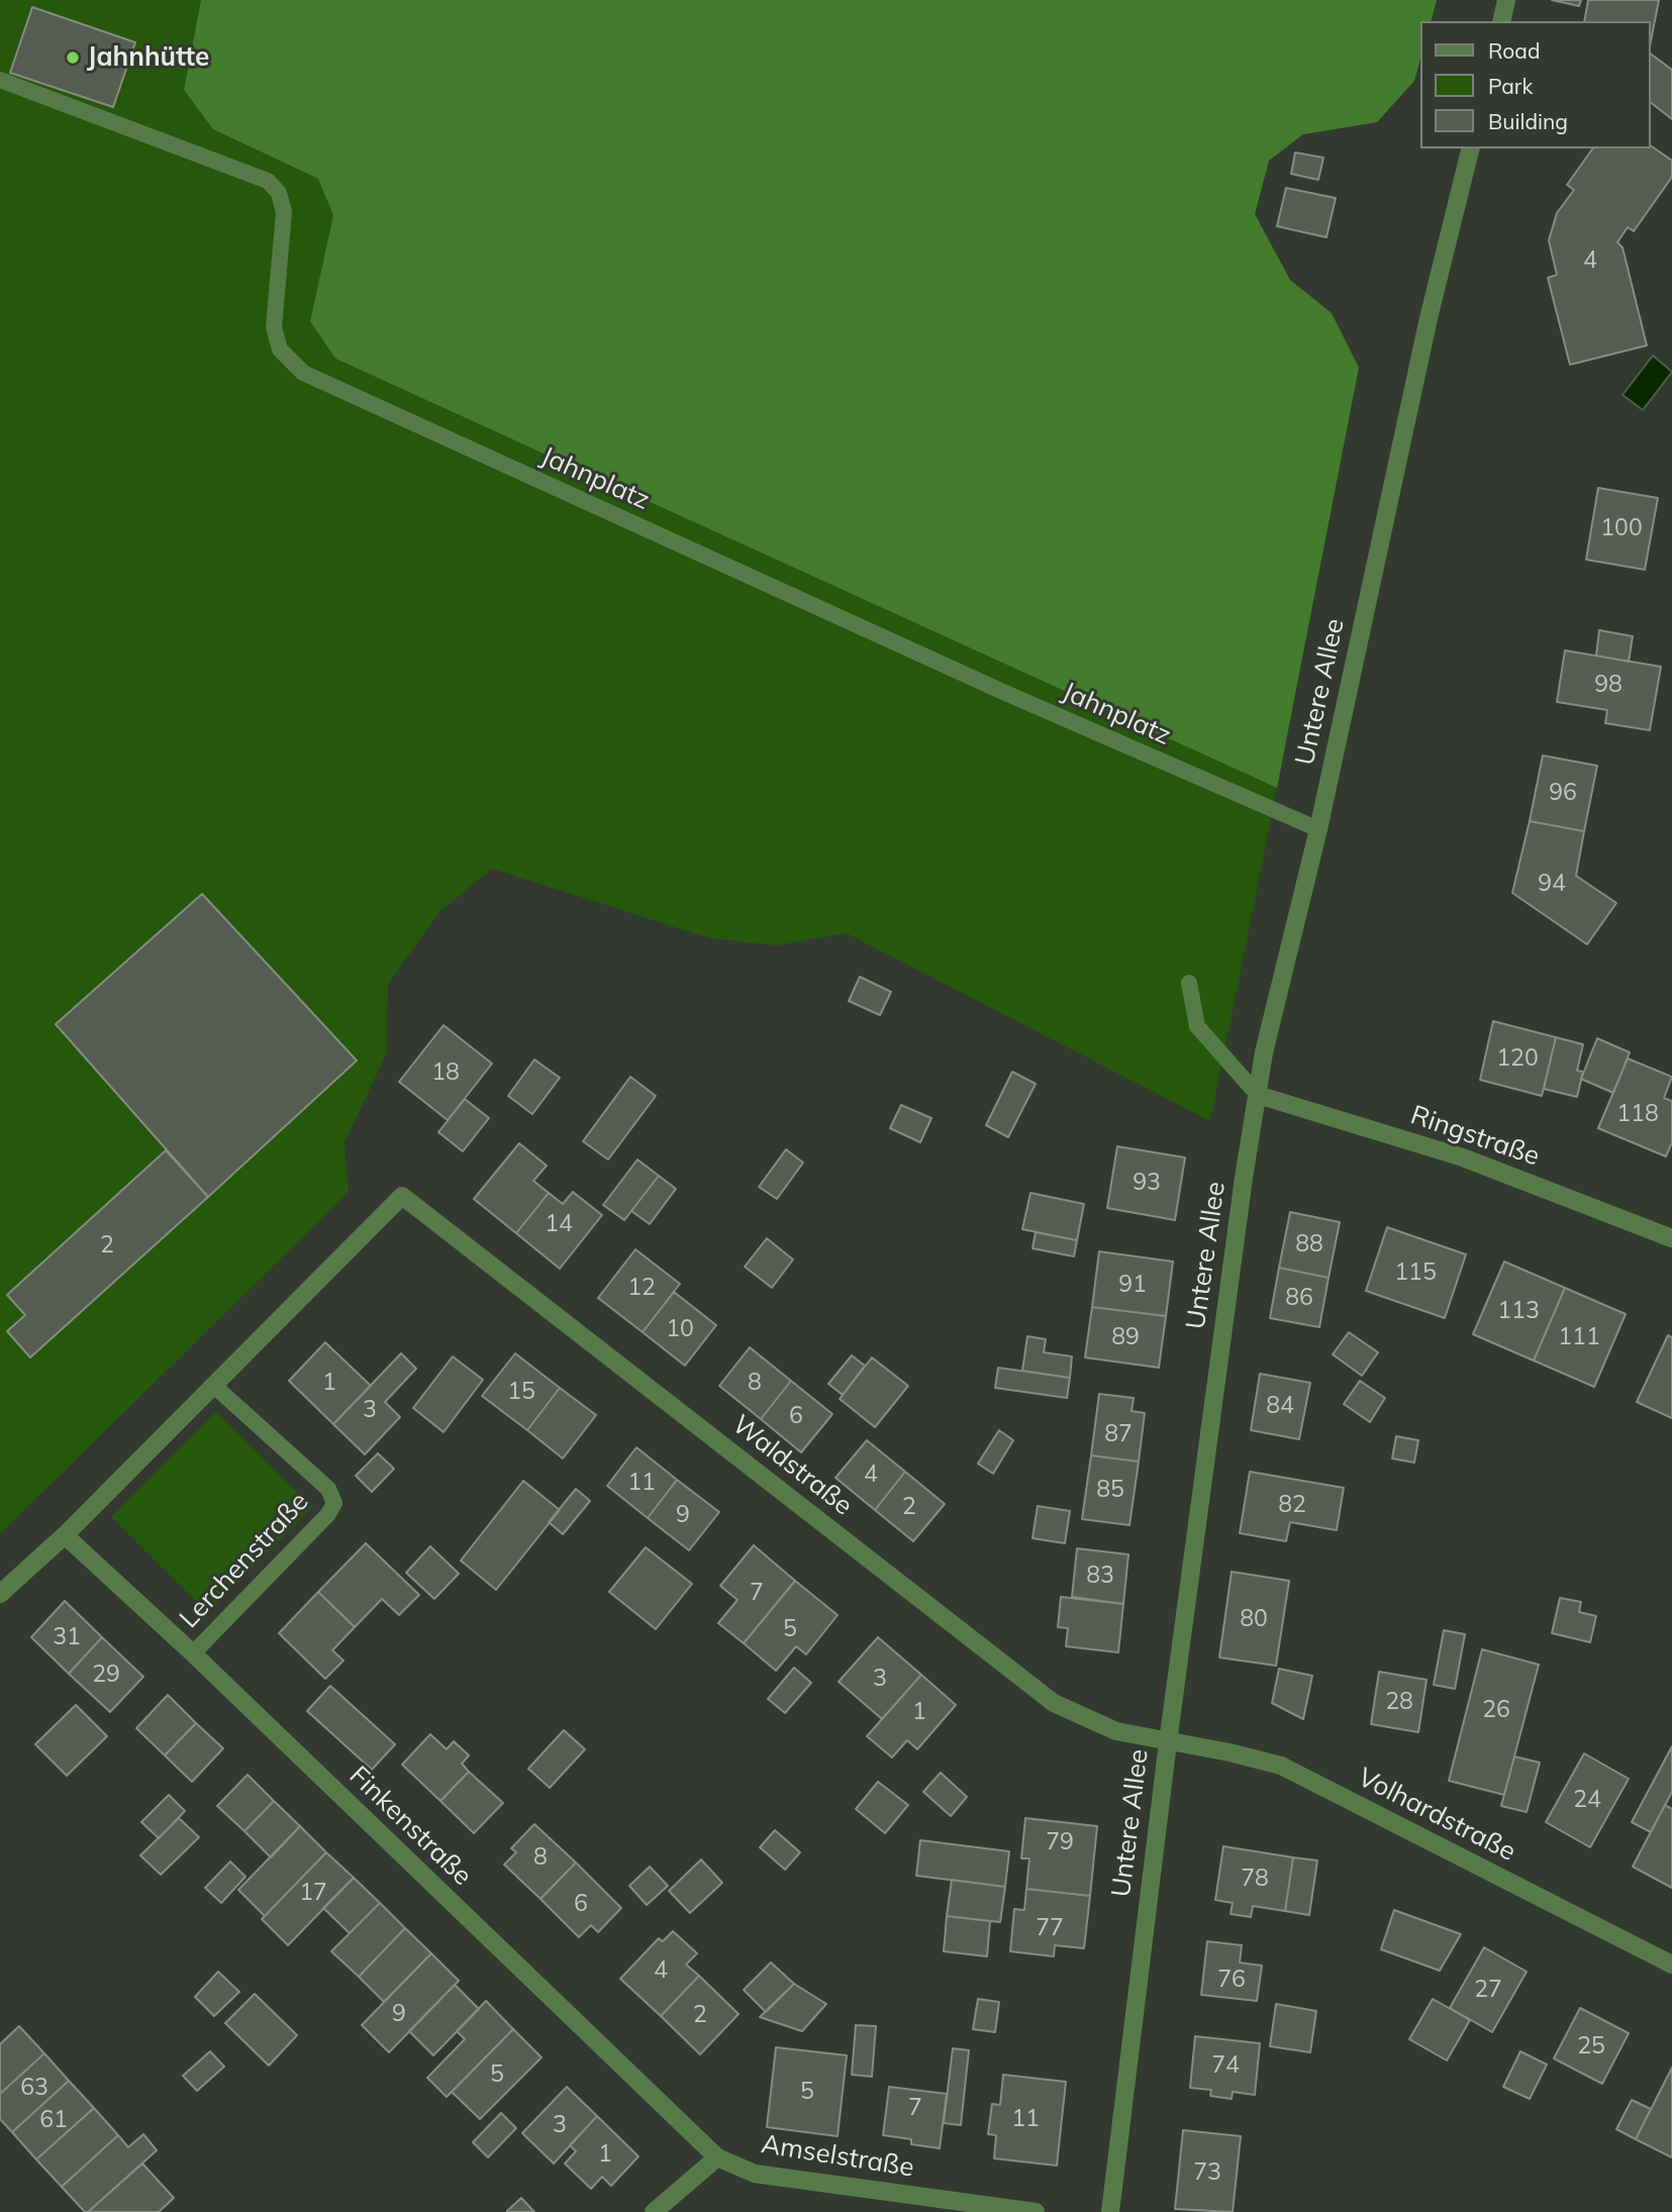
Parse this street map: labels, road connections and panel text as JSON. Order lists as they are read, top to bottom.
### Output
{
  "streets": {
    "street": [
      "Untere Allee",
      "Ringstraße",
      "Waldstraße",
      "Volhardstraße",
      "Finkenstraße",
      "Amselstraße"
    ],
    "lane": ["Jahnplatz", "Lerchenstraße"]
  },
  "crossings": [
    ["Jahnplatz", "Untere Allee"],
    ["Untere Allee", "Ringstraße"],
    ["Untere Allee", "Waldstraße"],
    ["Untere Allee", "Volhardstraße"],
    ["Waldstraße", "Lerchenstraße"],
    ["Waldstraße", "Volhardstraße"],
    ["Lerchenstraße", "Finkenstraße"],
    ["Finkenstraße", "Amselstraße"]
  ],
  "places": ["Jahnhütte"],
  "house_numbers": [
    "4",
    "100",
    "98",
    "96",
    "94",
    "120",
    "18",
    "118",
    "93",
    "14",
    "88",
    "2",
    "115",
    "91",
    "12",
    "86",
    "113",
    "10",
    "89",
    "111",
    "1",
    "8",
    "15",
    "84",
    "3",
    "6",
    "87",
    "4",
    "11",
    "85",
    "82",
    "2",
    "9",
    "83",
    "7",
    "80",
    "5",
    "31",
    "29",
    "3",
    "28",
    "26",
    "1",
    "24",
    "79",
    "8",
    "78",
    "17",
    "6",
    "77",
    "4",
    "76",
    "27",
    "9",
    "2",
    "25",
    "74",
    "5",
    "63",
    "5",
    "7",
    "11",
    "61",
    "3",
    "1",
    "73"
  ],
  "legend": ["Road", "Park", "Building"]
}
